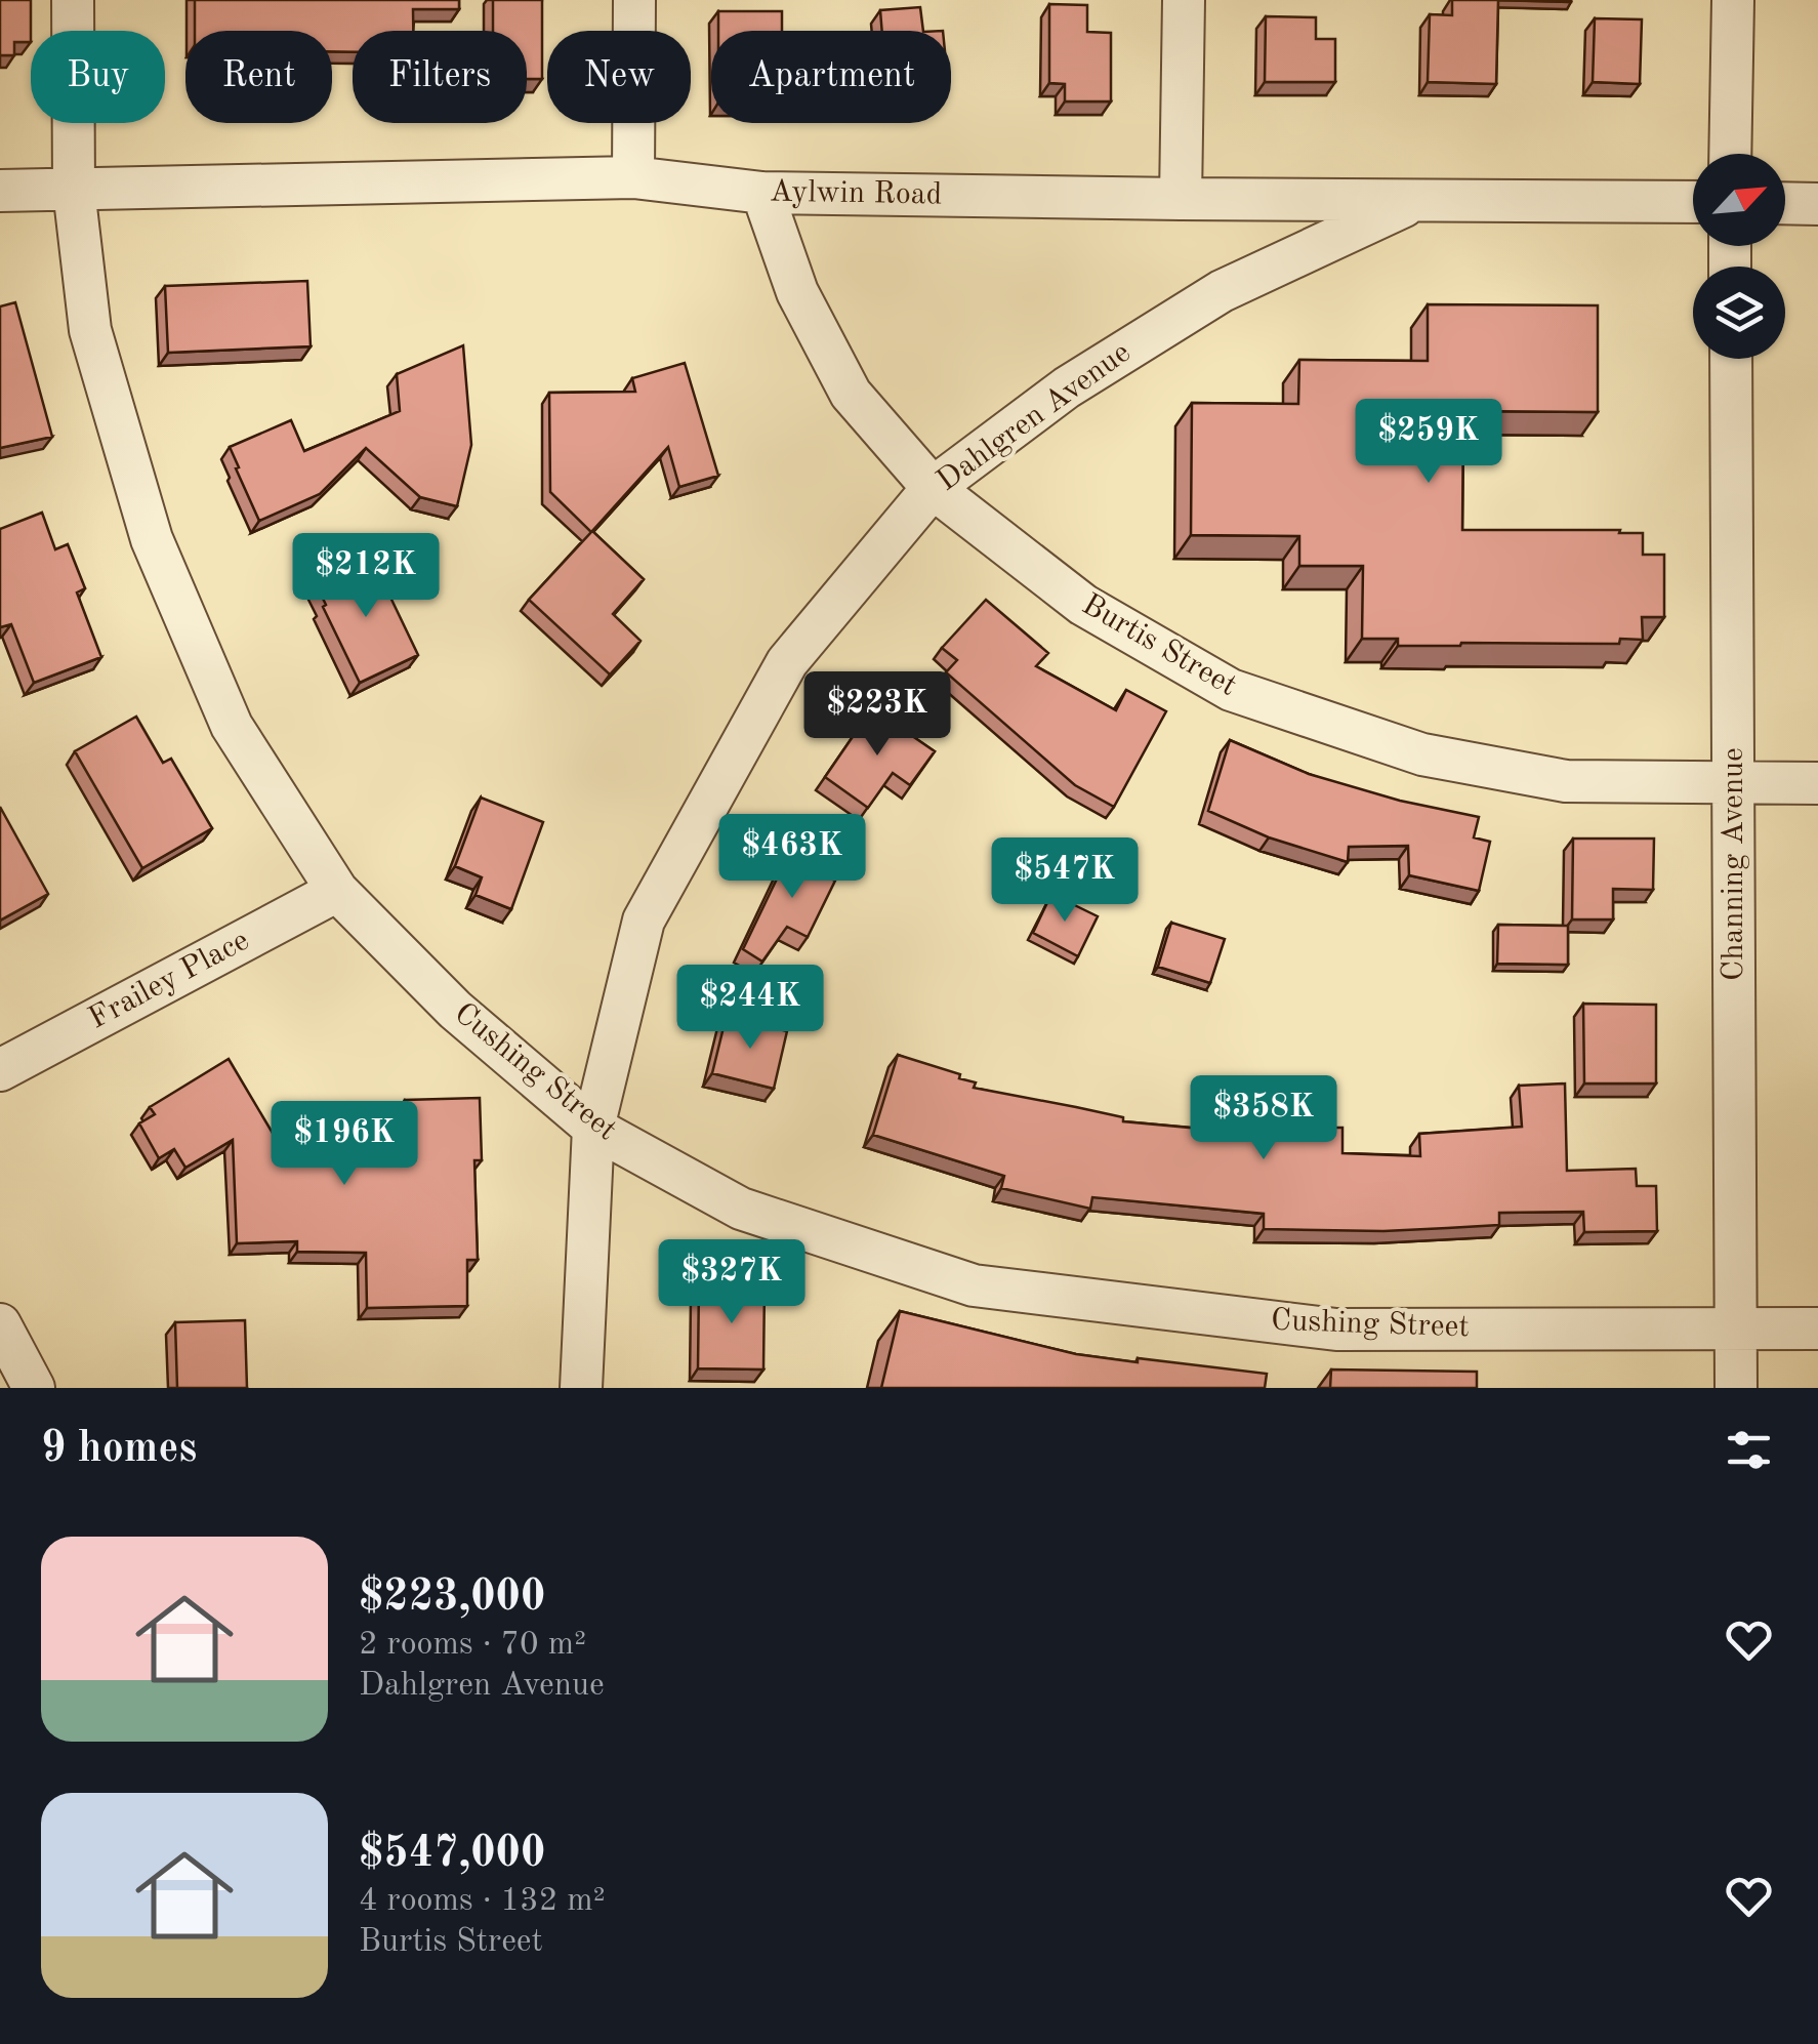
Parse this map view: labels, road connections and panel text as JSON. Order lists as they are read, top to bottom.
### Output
{
  "streets": {
    "street": [
      "Aylwin Road",
      "Dahlgren Avenue",
      "Burtis Street",
      "Channing Avenue",
      "Frailey Place",
      "Cushing Street"
    ]
  },
  "crossings": [
    ["Aylwin Road", "Dahlgren Avenue"],
    ["Aylwin Road", "Burtis Street"],
    ["Aylwin Road", "Cushing Street"],
    ["Dahlgren Avenue", "Burtis Street"],
    ["Dahlgren Avenue", "Cushing Street"],
    ["Burtis Street", "Channing Avenue"],
    ["Channing Avenue", "Cushing Street"],
    ["Frailey Place", "Cushing Street"]
  ],
  "north": "top right",
  "page": {
    "chip": [
      "Buy",
      "Rent",
      "Filters",
      "New",
      "Apartment"
    ],
    "price": [
      "$259K",
      "$212K",
      "$223K",
      "$463K",
      "$547K",
      "$244K",
      "$358K",
      "$196K",
      "$327K"
    ],
    "heading": "9 homes",
    "list": [
      {
        "name": "$223,000",
        "note": "2 rooms · 70 m² · Dahlgren Avenue"
      },
      {
        "name": "$547,000",
        "note": "4 rooms · 132 m² · Burtis Street"
      }
    ]
  }
}
